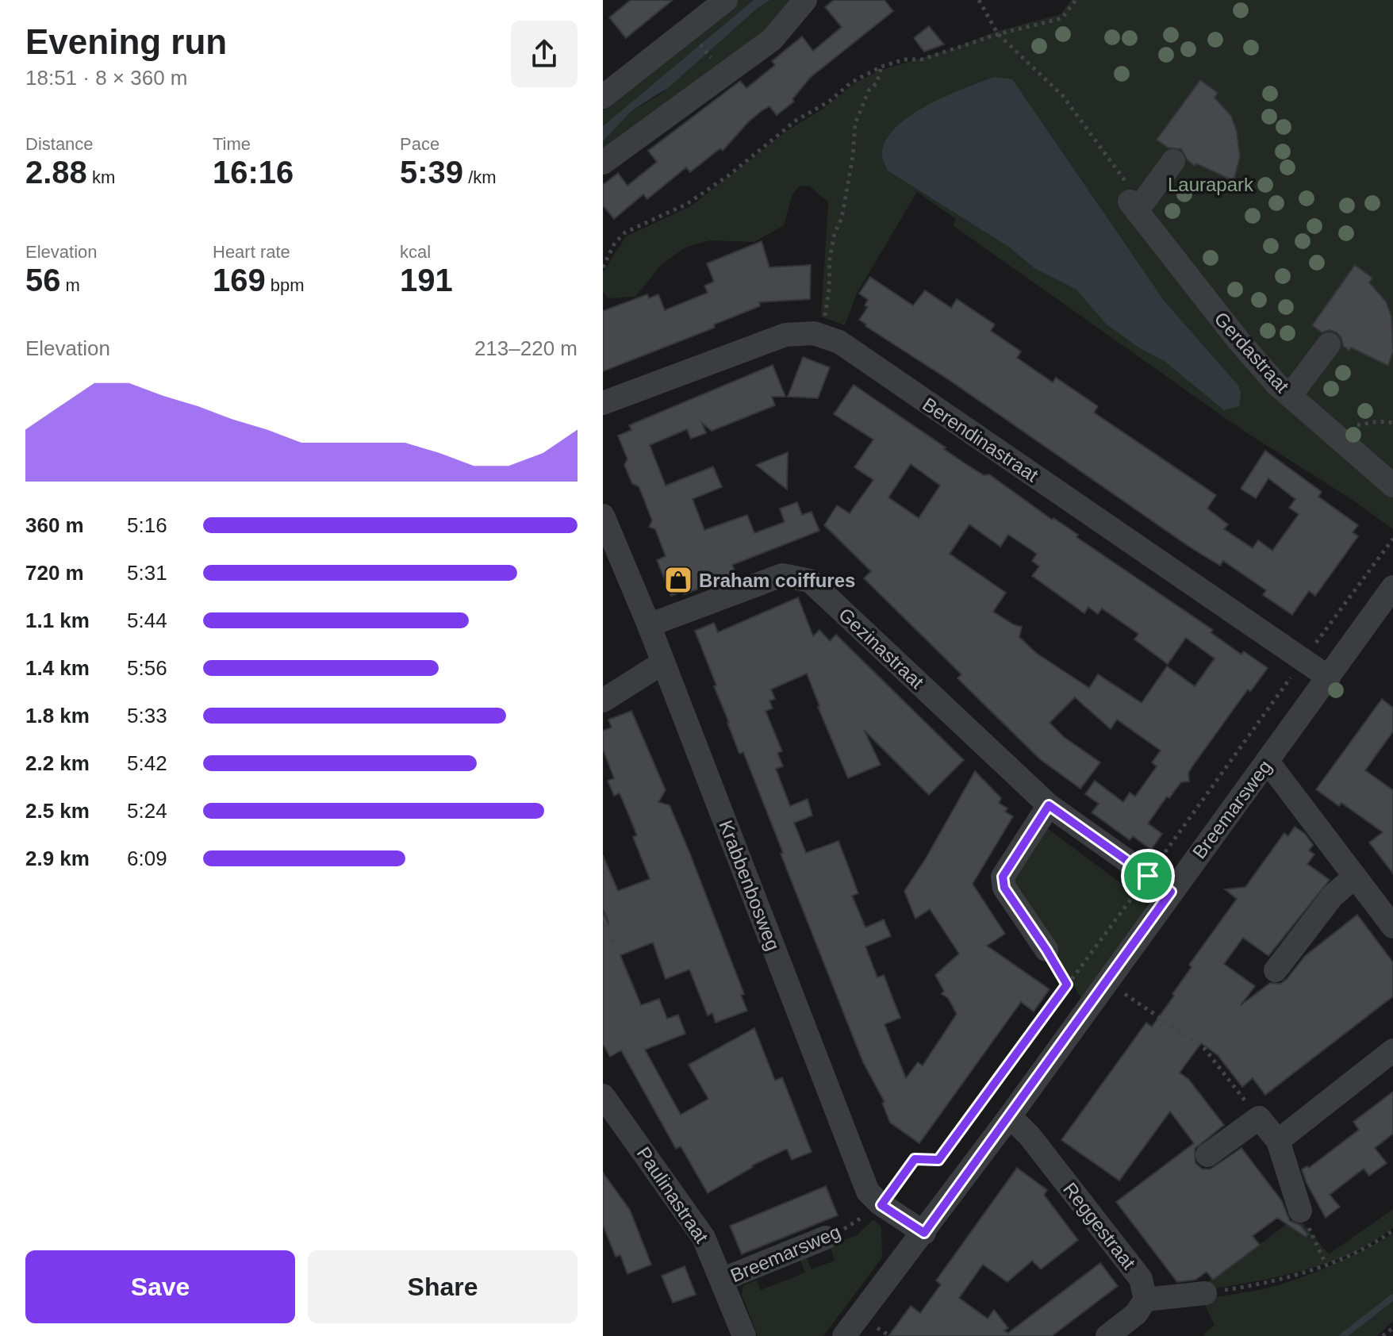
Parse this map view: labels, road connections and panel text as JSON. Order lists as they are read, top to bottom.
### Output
{
  "streets": {
    "street": [
      "Gerdastraat",
      "Berendinastraat",
      "Gezinastraat",
      "Breemarsweg",
      "Krabbenbosweg",
      "Paulinastraat",
      "Reggestraat"
    ]
  },
  "crossings": [
    ["Berendinastraat", "Breemarsweg"],
    ["Gezinastraat", "Breemarsweg"],
    ["Gezinastraat", "Krabbenbosweg"],
    ["Breemarsweg", "Krabbenbosweg"],
    ["Breemarsweg", "Paulinastraat"],
    ["Breemarsweg", "Reggestraat"]
  ],
  "parks": ["Laurapark"],
  "places": {
    "shop": ["Braham coiffures"]
  },
  "page": {
    "heading": ["Evening run", "18:51 · 8 × 360 m"],
    "stats": [
      ["Distance", "2.88 km"],
      ["Time", "16:16"],
      ["Pace", "5:39 /km"],
      ["Elevation", "56 m"],
      ["Heart rate", "169 bpm"],
      ["kcal", "191"]
    ],
    "chart": ["Elevation", "213–220 m"],
    "list": [
      {
        "name": "360 m",
        "note": "5:16"
      },
      {
        "name": "720 m",
        "note": "5:31"
      },
      {
        "name": "1.1 km",
        "note": "5:44"
      },
      {
        "name": "1.4 km",
        "note": "5:56"
      },
      {
        "name": "1.8 km",
        "note": "5:33"
      },
      {
        "name": "2.2 km",
        "note": "5:42"
      },
      {
        "name": "2.5 km",
        "note": "5:24"
      },
      {
        "name": "2.9 km",
        "note": "6:09"
      }
    ],
    "buttons": ["Save", "Share"]
  }
}
